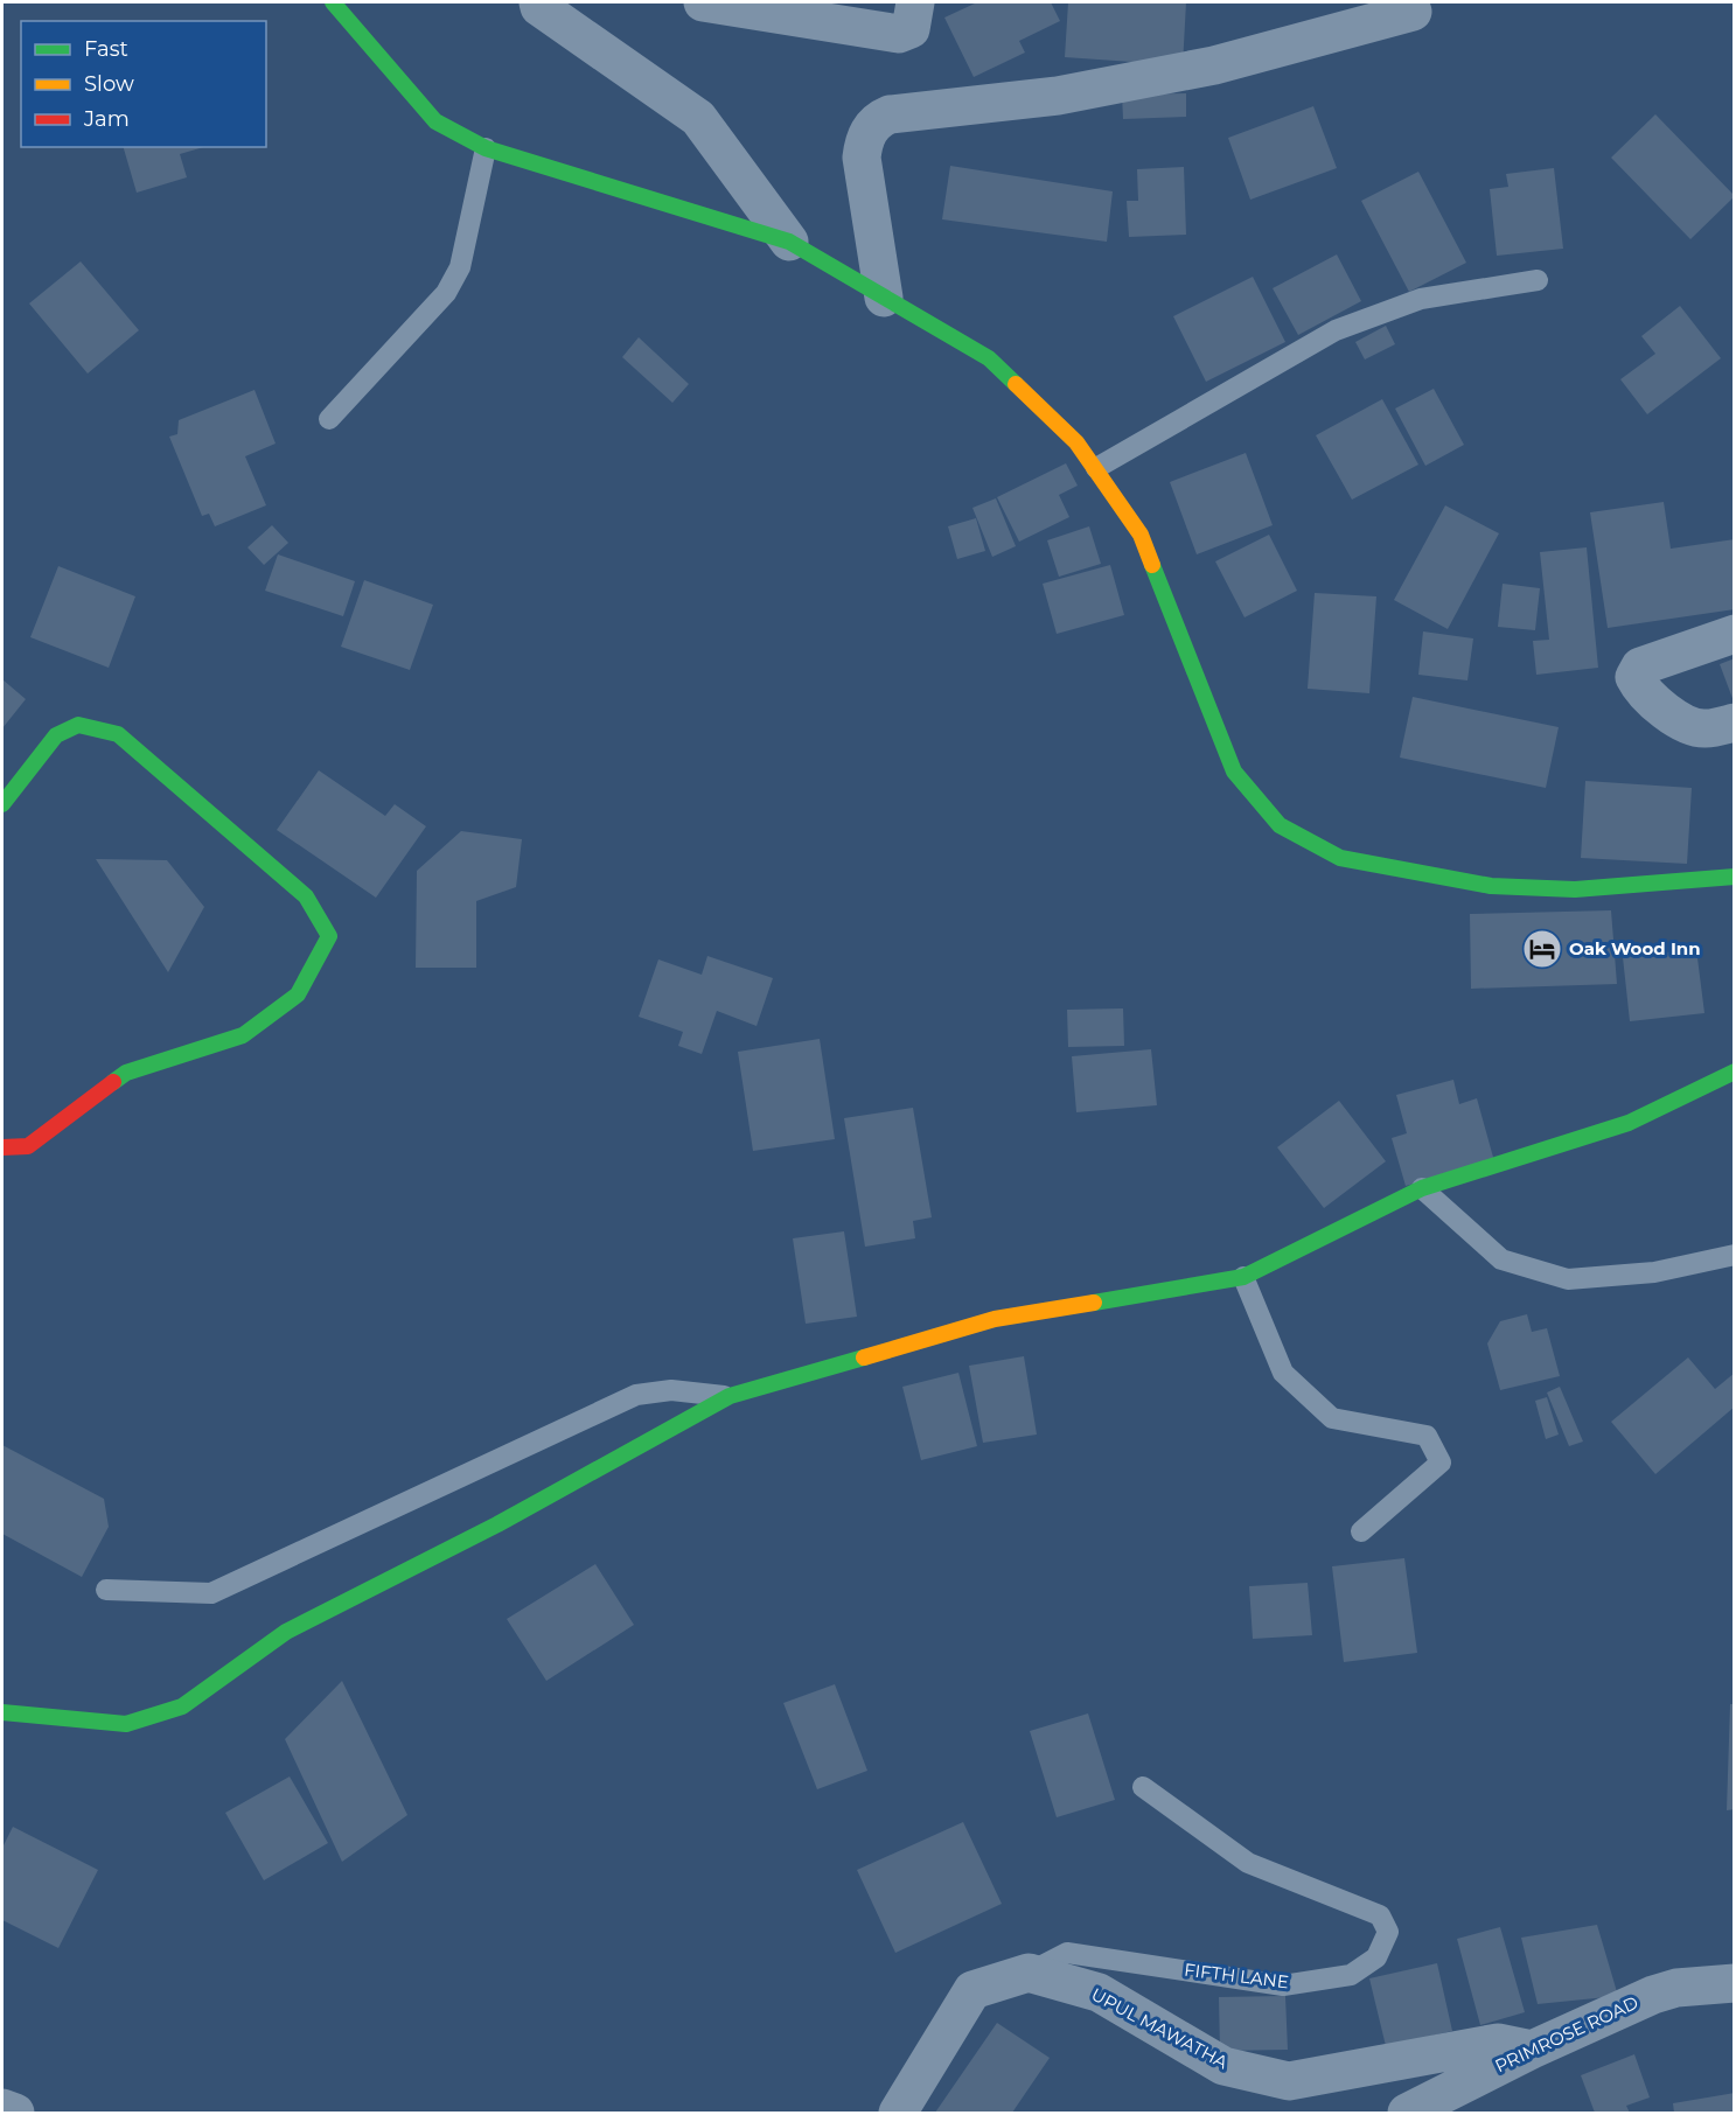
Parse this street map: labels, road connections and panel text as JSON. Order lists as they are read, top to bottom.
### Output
{
  "streets": {
    "street": ["UPUL MAWATHA", "PRIMROSE ROAD"],
    "lane": ["FIFTH LANE"]
  },
  "crossings": [
    ["FIFTH LANE", "UPUL MAWATHA"],
    ["UPUL MAWATHA", "PRIMROSE ROAD"]
  ],
  "places": {
    "hotel": ["Oak Wood Inn"]
  },
  "legend": ["Fast", "Slow", "Jam"]
}
